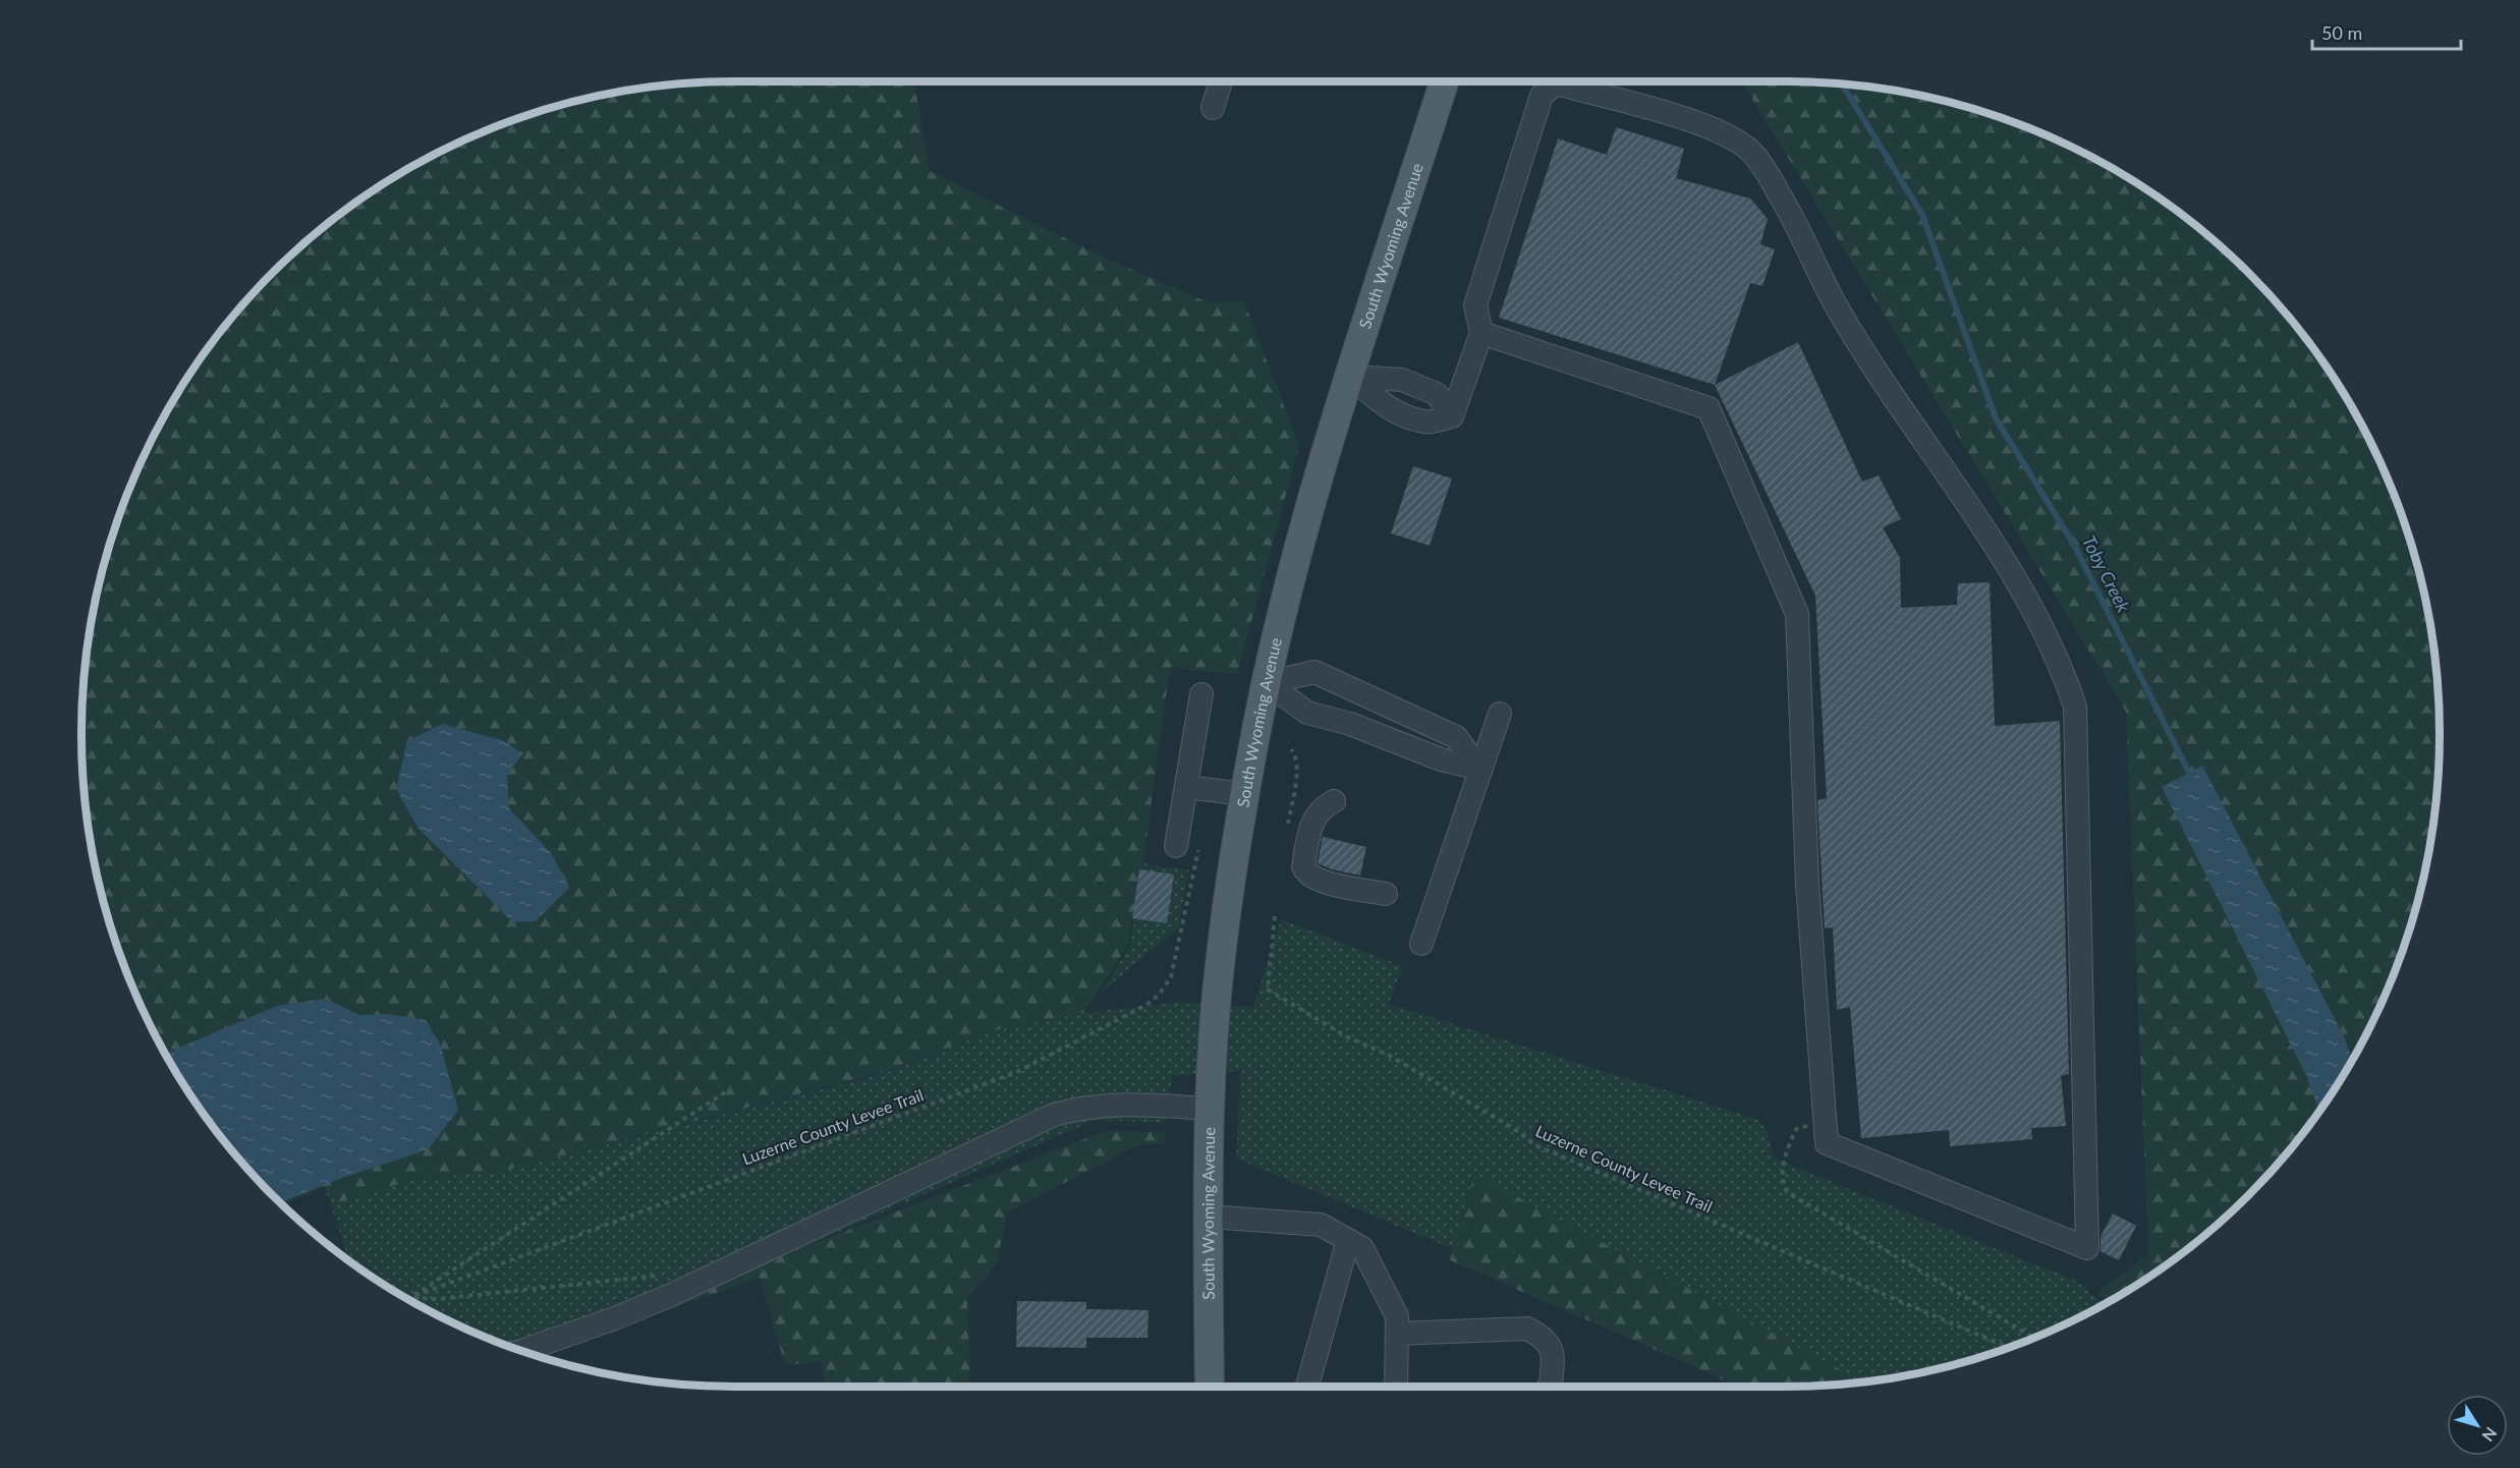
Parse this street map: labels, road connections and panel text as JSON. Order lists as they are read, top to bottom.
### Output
{
  "streets": {
    "main road": ["South Wyoming Avenue"],
    "path": ["Luzerne County Levee Trail"]
  },
  "water": ["Toby Creek"],
  "scale_bar": "50 m",
  "north": "bottom right"
}
